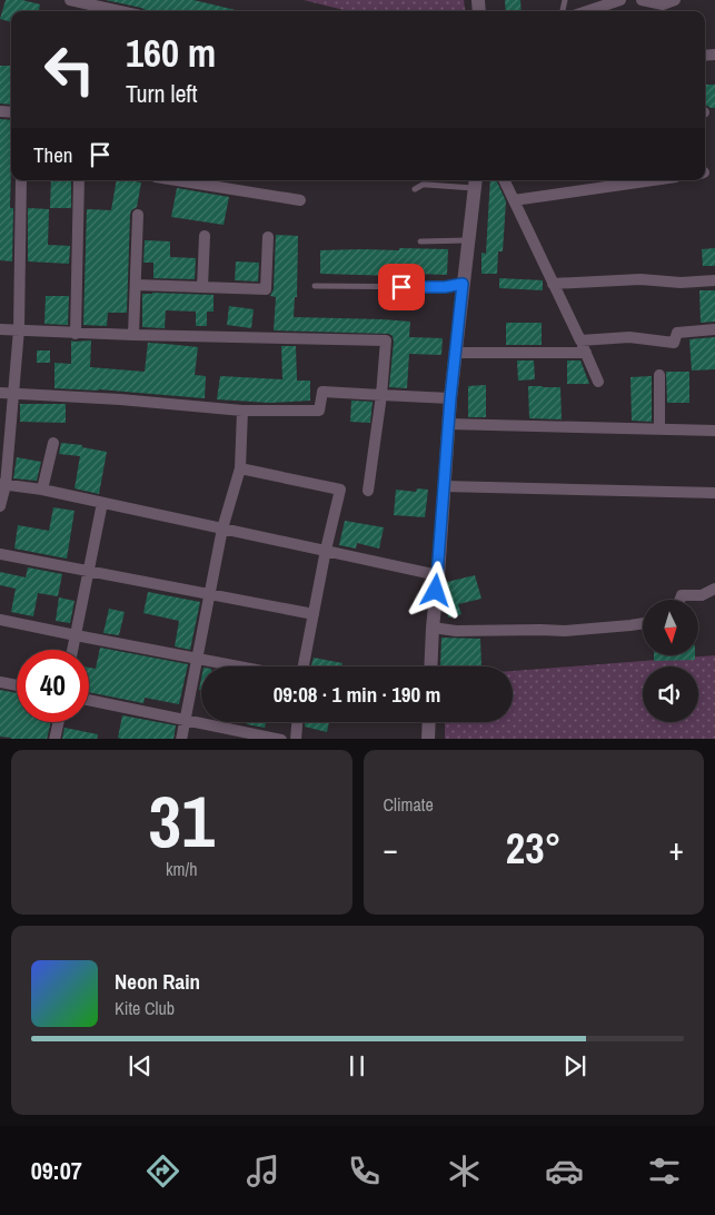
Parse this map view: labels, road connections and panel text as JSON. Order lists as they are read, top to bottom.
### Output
{
  "north": "bottom",
  "page": {
    "turn": ["160 m", "Turn left"],
    "then": "Then",
    "limit": "40",
    "trip": "09:08 · 1 min · 190 m",
    "tile": [
      ["31", "km/h"],
      "Climate"
    ],
    "heat": ["−", "23°", "+"],
    "song": ["Neon Rain", "Kite Club"],
    "tabs": "09:07"
  }
}
